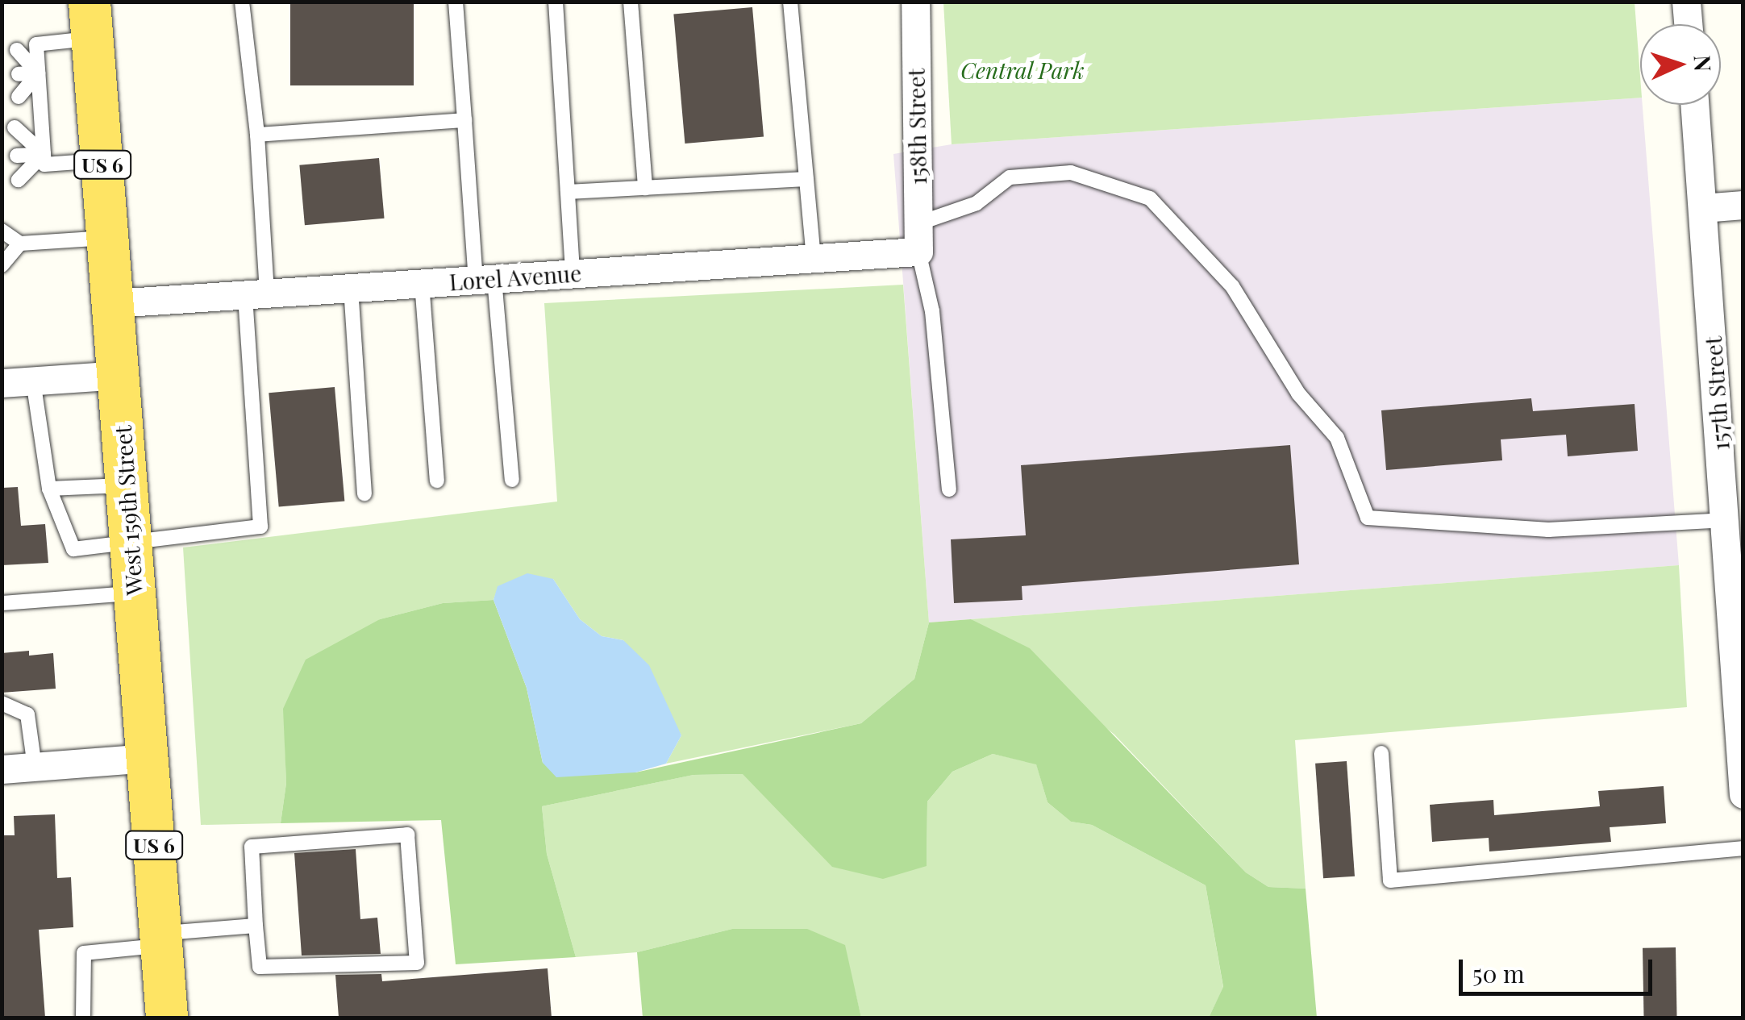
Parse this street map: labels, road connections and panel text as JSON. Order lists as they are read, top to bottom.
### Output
{
  "streets": {
    "main road": ["US 6", "West 159th Street"],
    "street": ["158th Street", "Lorel Avenue", "157th Street"]
  },
  "crossings": [
    ["158th Street", "Lorel Avenue"],
    ["Lorel Avenue", "West 159th Street"]
  ],
  "parks": ["Central Park"],
  "scale_bar": "50 m",
  "north": "right"
}
